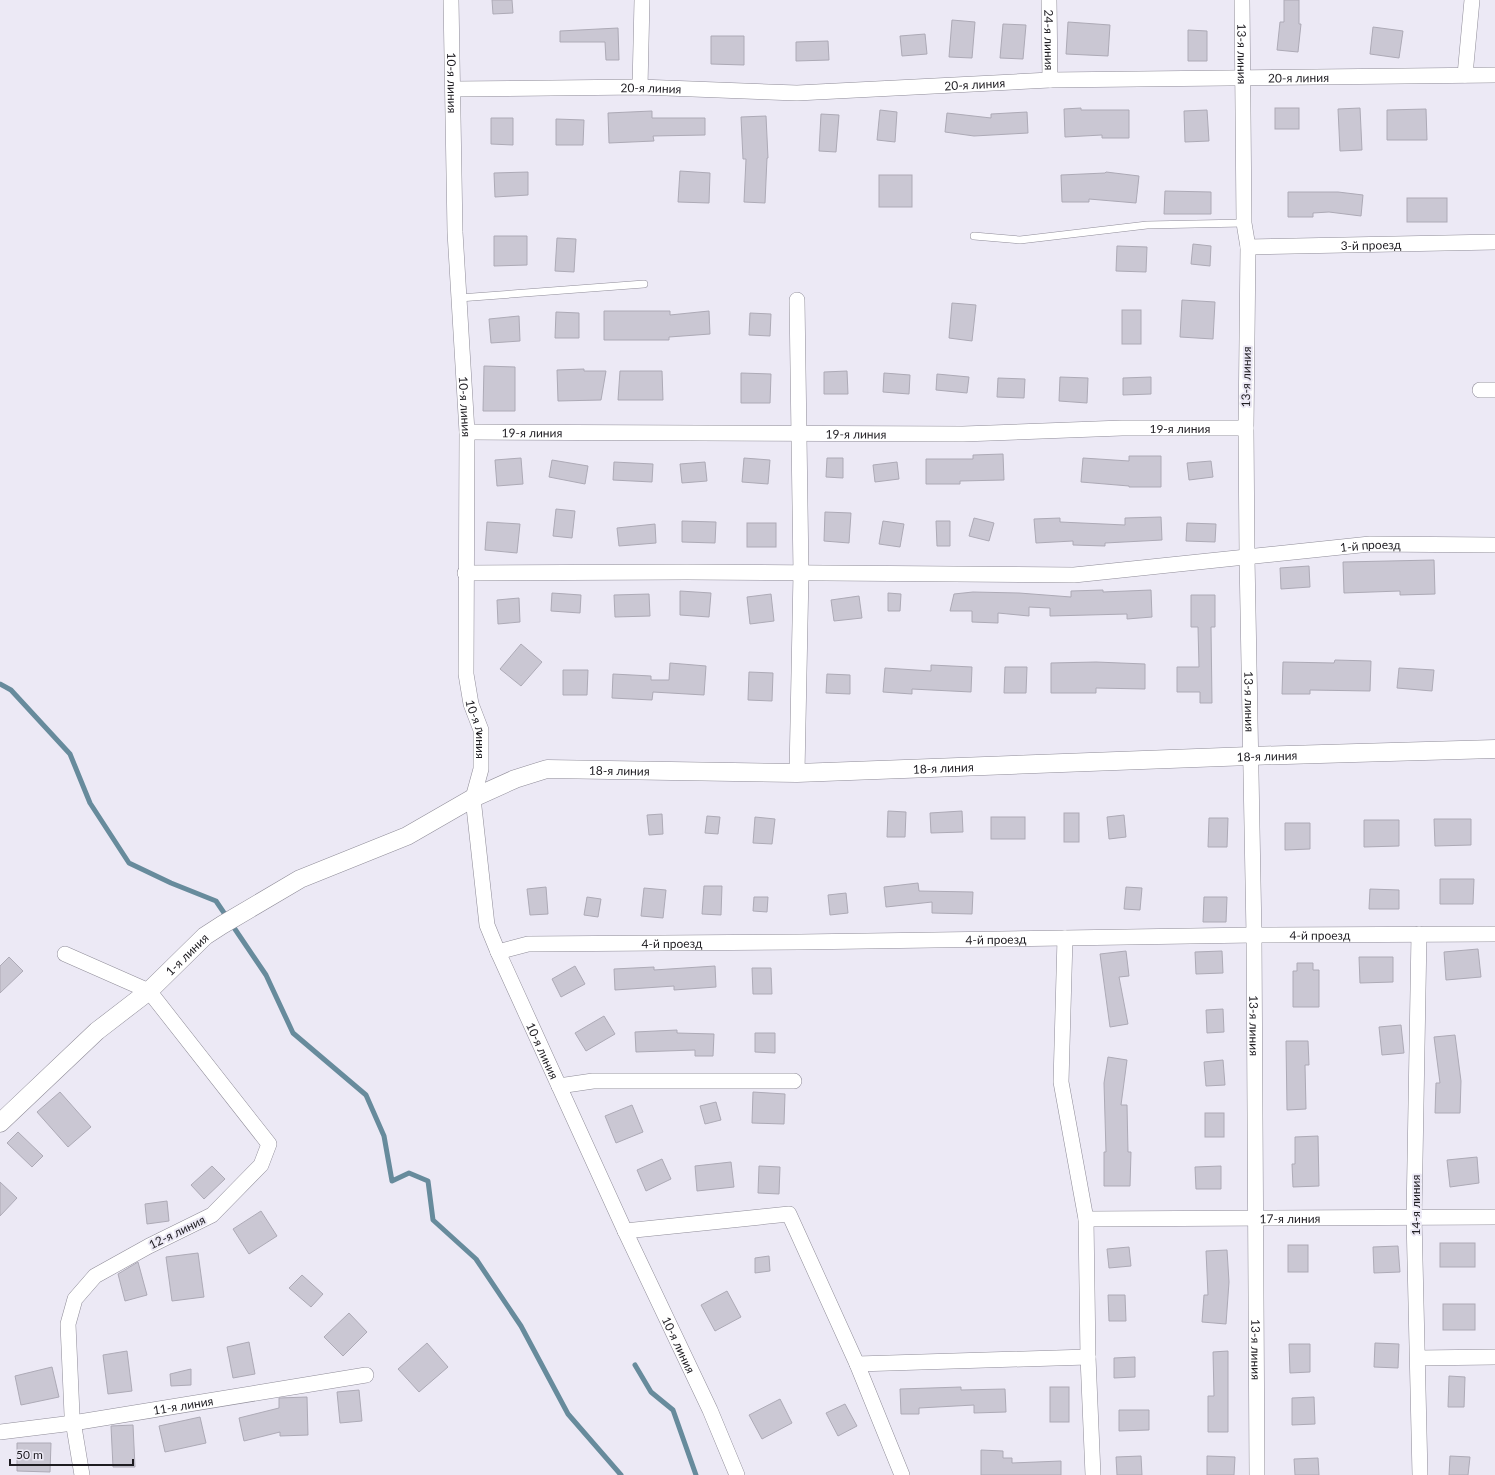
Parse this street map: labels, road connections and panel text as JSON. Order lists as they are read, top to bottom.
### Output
{
  "streets": {
    "street": [
      "24-я линия",
      "13-я линия",
      "20-я линия",
      "10-я линия",
      "3-й проезд",
      "19-я линия",
      "1-й проезд",
      "18-я линия",
      "4-й проезд",
      "1-я линия",
      "14-я линия",
      "17-я линия",
      "12-я линия",
      "11-я линия"
    ]
  },
  "crossings": [
    ["24-я линия", "20-я линия"],
    ["13-я линия", "20-я линия"],
    ["13-я линия", "3-й проезд"],
    ["13-я линия", "19-я линия"],
    ["13-я линия", "1-й проезд"],
    ["13-я линия", "18-я линия"],
    ["13-я линия", "4-й проезд"],
    ["13-я линия", "17-я линия"],
    ["20-я линия", "10-я линия"],
    ["10-я линия", "19-я линия"],
    ["10-я линия", "1-й проезд"],
    ["10-я линия", "18-я линия"],
    ["10-я линия", "4-й проезд"],
    ["18-я линия", "1-я линия"],
    ["4-й проезд", "14-я линия"],
    ["1-я линия", "12-я линия"],
    ["14-я линия", "17-я линия"],
    ["12-я линия", "11-я линия"]
  ],
  "scale_bar": "50 m"
}
